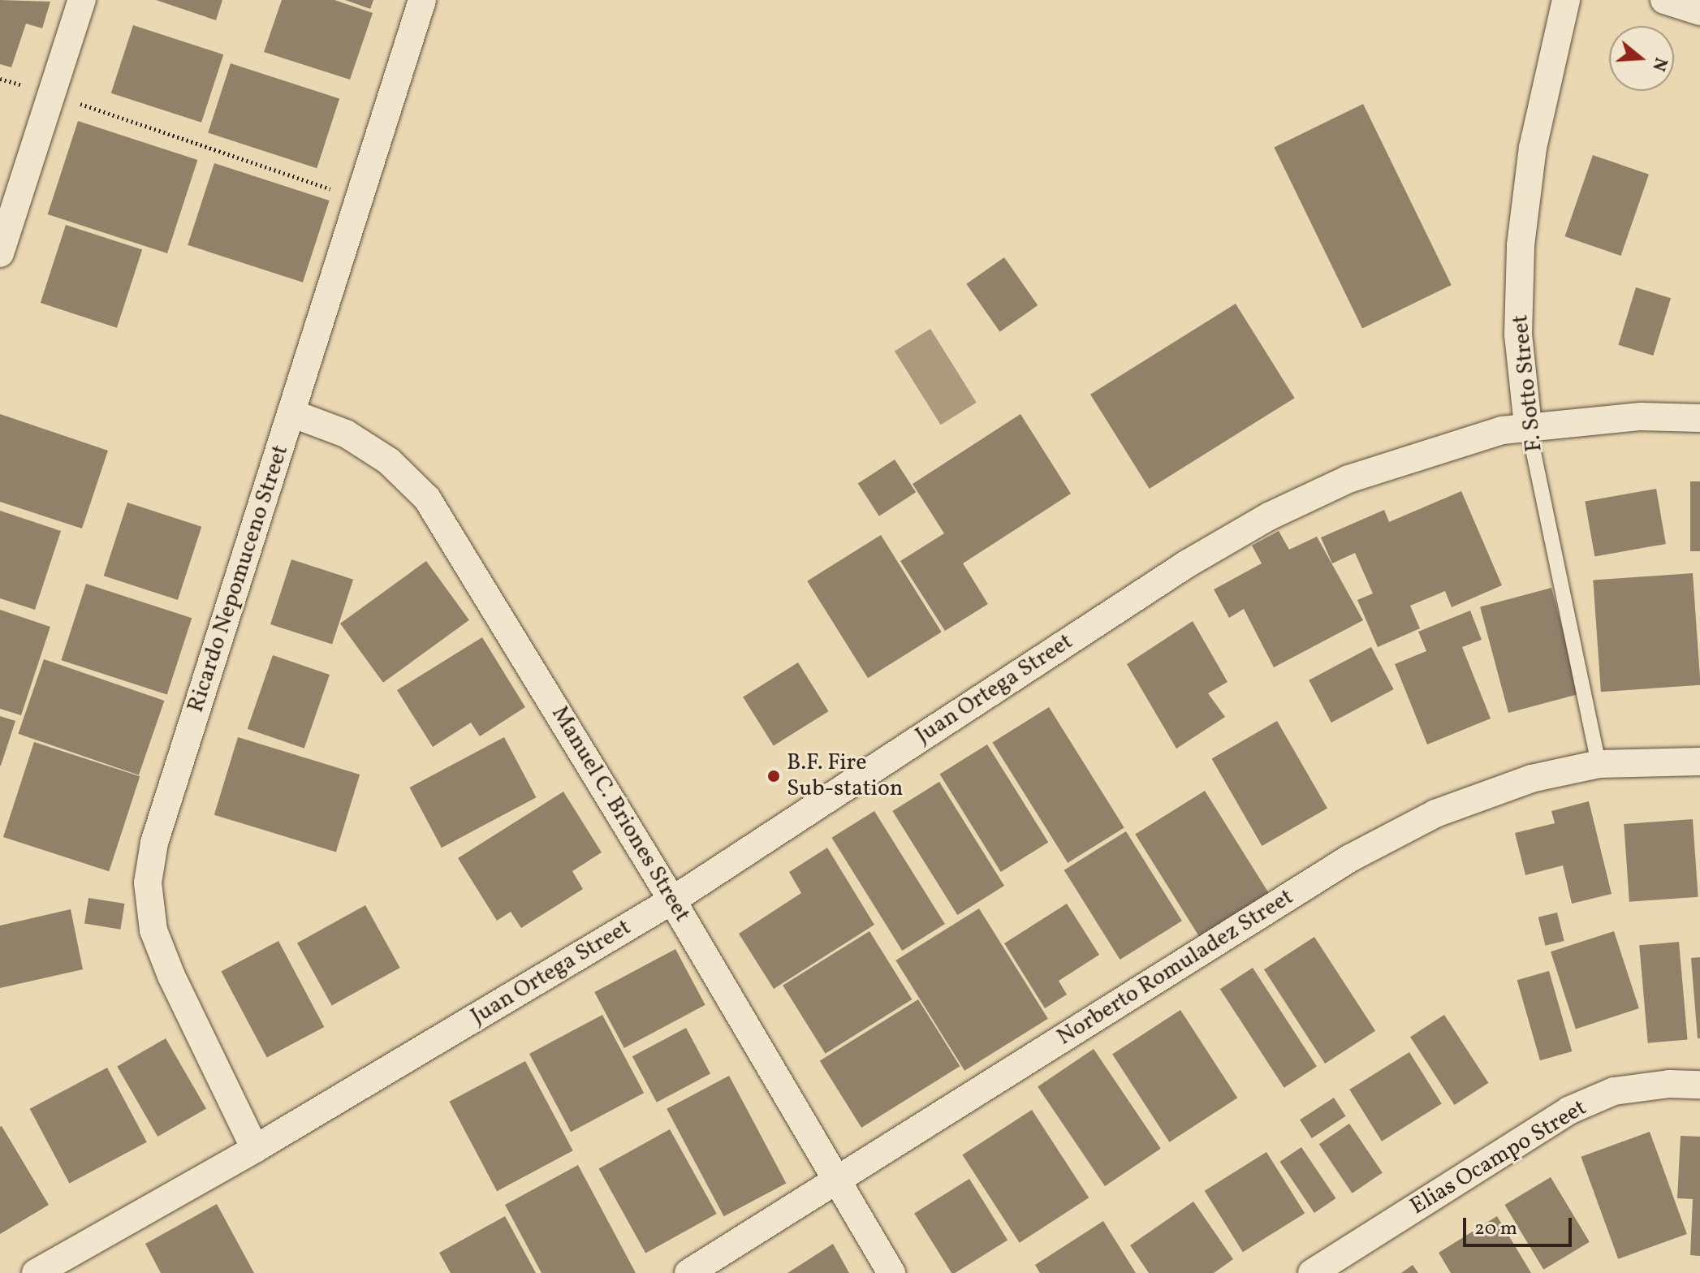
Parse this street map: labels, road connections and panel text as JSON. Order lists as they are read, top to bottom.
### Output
{
  "streets": {
    "street": [
      "F. Sotto Street",
      "Ricardo Nepomuceno Street",
      "Juan Ortega Street",
      "Manuel C. Briones Street",
      "Norberto Romuladez Street",
      "Elias Ocampo Street"
    ]
  },
  "crossings": [
    ["F. Sotto Street", "Juan Ortega Street"],
    ["F. Sotto Street", "Norberto Romuladez Street"],
    ["Ricardo Nepomuceno Street", "Juan Ortega Street"],
    ["Ricardo Nepomuceno Street", "Manuel C. Briones Street"],
    ["Juan Ortega Street", "Manuel C. Briones Street"],
    ["Manuel C. Briones Street", "Norberto Romuladez Street"]
  ],
  "places": ["B.F. Fire Sub-station"],
  "scale_bar": "20 m",
  "north": "right"
}
